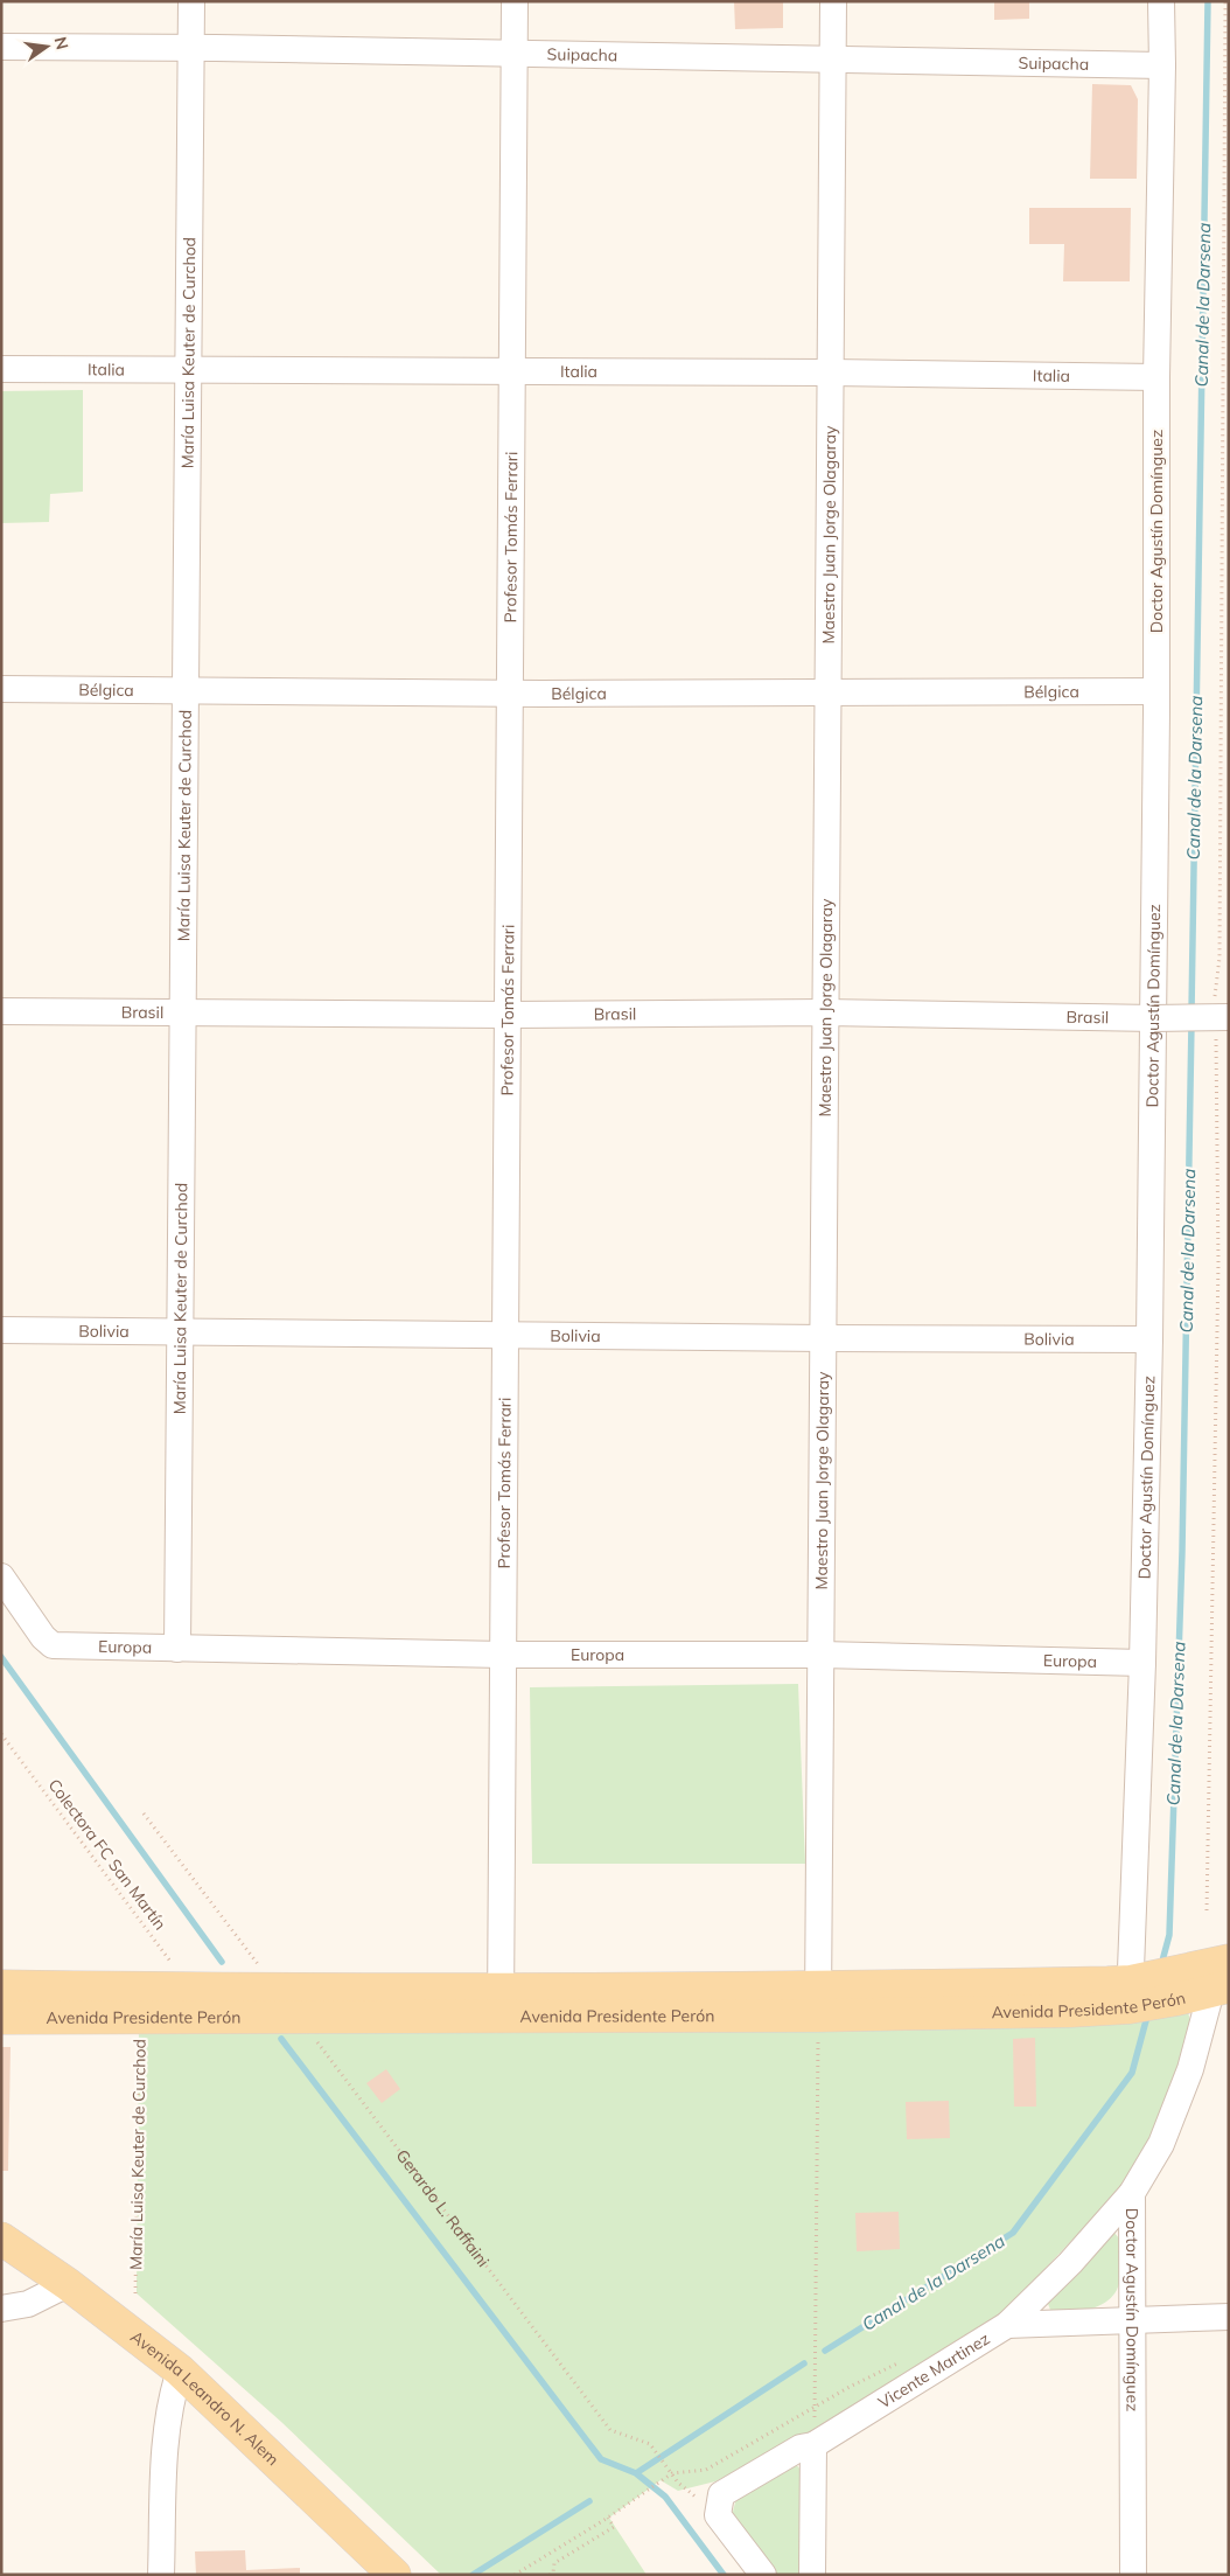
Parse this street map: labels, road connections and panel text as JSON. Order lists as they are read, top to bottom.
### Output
{
  "streets": {
    "main road": ["Avenida Presidente Perón", "Avenida Leandro N. Alem"],
    "street": [
      "Suipacha",
      "María Luisa Keuter de Curchod",
      "Italia",
      "Doctor Agustín Domínguez",
      "Profesor Tomás Ferrari",
      "Maestro Juan Jorge Olagaray",
      "Bélgica",
      "Brasil",
      "Bolivia",
      "Europa",
      "Vicente Martinez"
    ],
    "path": ["Colectora FC San Martín", "Gerardo L. Raffaini"]
  },
  "crossings": [
    ["Suipacha", "María Luisa Keuter de Curchod"],
    ["Suipacha", "Doctor Agustín Domínguez"],
    ["Suipacha", "Profesor Tomás Ferrari"],
    ["Suipacha", "Maestro Juan Jorge Olagaray"],
    ["María Luisa Keuter de Curchod", "Italia"],
    ["María Luisa Keuter de Curchod", "Bélgica"],
    ["María Luisa Keuter de Curchod", "Brasil"],
    ["María Luisa Keuter de Curchod", "Bolivia"],
    ["María Luisa Keuter de Curchod", "Europa"],
    ["María Luisa Keuter de Curchod", "Avenida Presidente Perón"],
    ["Italia", "Doctor Agustín Domínguez"],
    ["Italia", "Profesor Tomás Ferrari"],
    ["Italia", "Maestro Juan Jorge Olagaray"],
    ["Doctor Agustín Domínguez", "Bélgica"],
    ["Doctor Agustín Domínguez", "Brasil"],
    ["Doctor Agustín Domínguez", "Bolivia"],
    ["Doctor Agustín Domínguez", "Europa"],
    ["Doctor Agustín Domínguez", "Avenida Presidente Perón"],
    ["Doctor Agustín Domínguez", "Vicente Martinez"],
    ["Profesor Tomás Ferrari", "Bélgica"],
    ["Profesor Tomás Ferrari", "Brasil"],
    ["Profesor Tomás Ferrari", "Bolivia"],
    ["Profesor Tomás Ferrari", "Europa"],
    ["Profesor Tomás Ferrari", "Avenida Presidente Perón"],
    ["Maestro Juan Jorge Olagaray", "Bélgica"],
    ["Maestro Juan Jorge Olagaray", "Brasil"],
    ["Maestro Juan Jorge Olagaray", "Bolivia"],
    ["Maestro Juan Jorge Olagaray", "Europa"],
    ["Maestro Juan Jorge Olagaray", "Avenida Presidente Perón"],
    ["Colectora FC San Martín", "Avenida Presidente Perón"],
    ["Avenida Presidente Perón", "Gerardo L. Raffaini"],
    ["Gerardo L. Raffaini", "Vicente Martinez"]
  ],
  "water": ["Canal de la Darsena"],
  "north": "right"
}
